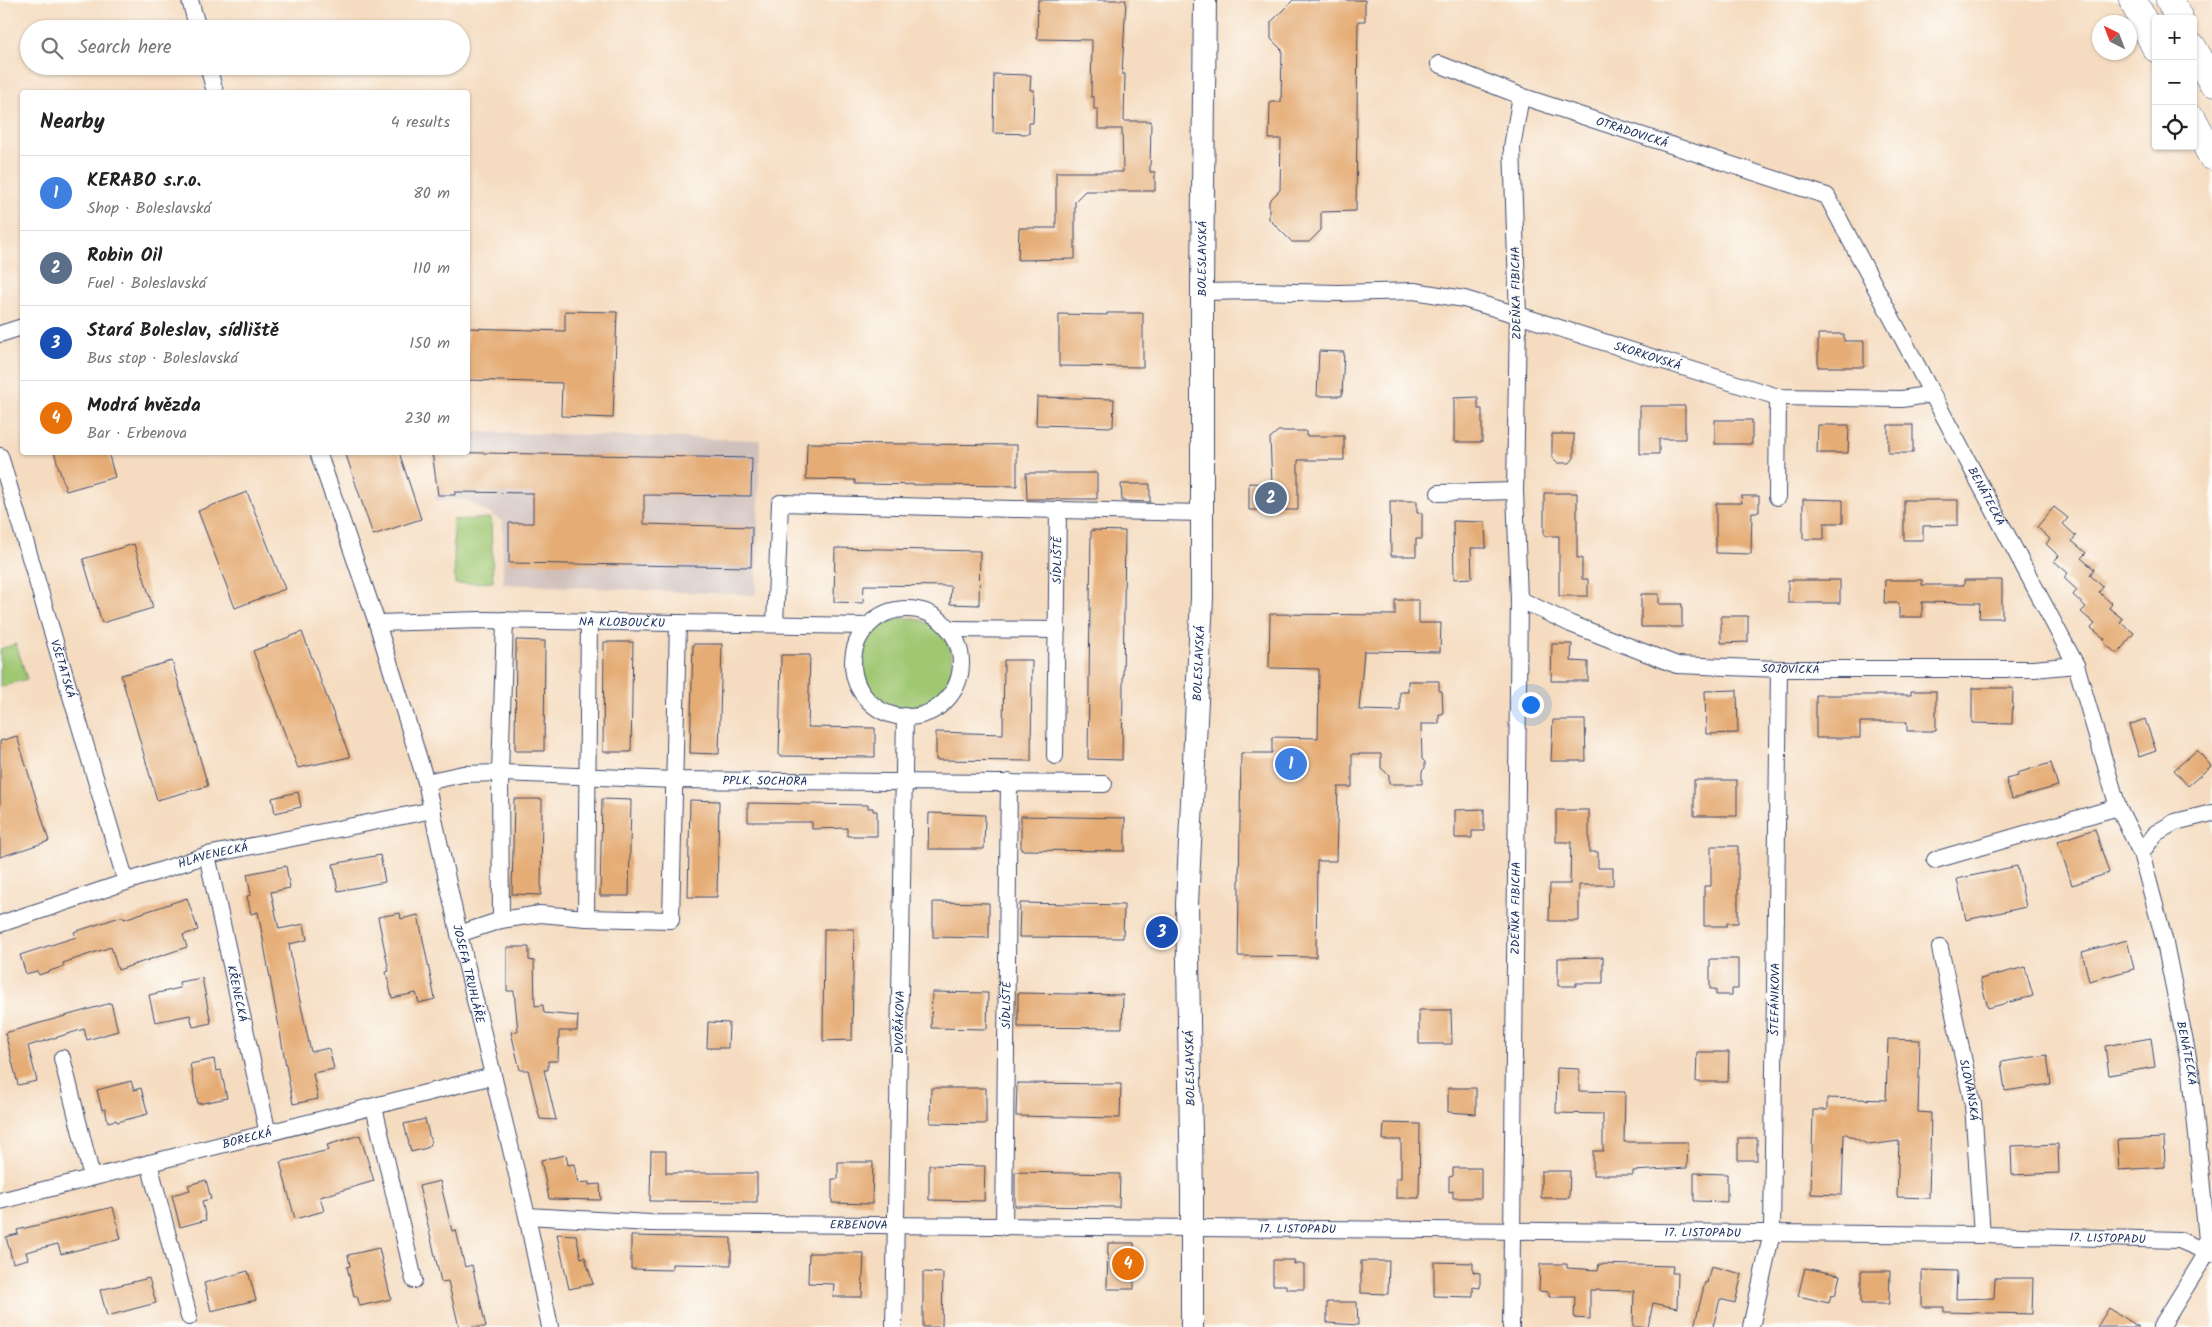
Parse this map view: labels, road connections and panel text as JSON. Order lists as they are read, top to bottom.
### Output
{
  "streets": {
    "main road": ["BOLESLAVSKÁ"],
    "street": [
      "OTRADOVICKÁ",
      "ZDEŇKA FIBICHA",
      "SKORKOVSKÁ",
      "BENÁTECKÁ",
      "SÍDLIŠTĚ",
      "NA KLOBOUČKU",
      "VŠETATSKÁ",
      "SOJOVICKÁ",
      "PPLK. SOCHORA",
      "HLAVENECKÁ",
      "JOSEFA TRUHLÁŘE",
      "KŘENECKÁ",
      "ŠTEFÁNIKOVA",
      "DVOŘÁKOVA",
      "SLOVANSKÁ",
      "BORECKÁ",
      "ERBENOVA",
      "17. LISTOPADU"
    ]
  },
  "crossings": [
    ["OTRADOVICKÁ", "ZDEŇKA FIBICHA"],
    ["OTRADOVICKÁ", "BENÁTECKÁ"],
    ["BOLESLAVSKÁ", "SKORKOVSKÁ"],
    ["BOLESLAVSKÁ", "ERBENOVA"],
    ["BOLESLAVSKÁ", "17. LISTOPADU"],
    ["ZDEŇKA FIBICHA", "SKORKOVSKÁ"],
    ["ZDEŇKA FIBICHA", "SOJOVICKÁ"],
    ["ZDEŇKA FIBICHA", "17. LISTOPADU"],
    ["SKORKOVSKÁ", "BENÁTECKÁ"],
    ["BENÁTECKÁ", "SOJOVICKÁ"],
    ["BENÁTECKÁ", "17. LISTOPADU"],
    ["SÍDLIŠTĚ", "PPLK. SOCHORA"],
    ["SÍDLIŠTĚ", "ERBENOVA"],
    ["NA KLOBOUČKU", "JOSEFA TRUHLÁŘE"],
    ["NA KLOBOUČKU", "DVOŘÁKOVA"],
    ["VŠETATSKÁ", "HLAVENECKÁ"],
    ["SOJOVICKÁ", "ŠTEFÁNIKOVA"],
    ["PPLK. SOCHORA", "JOSEFA TRUHLÁŘE"],
    ["PPLK. SOCHORA", "DVOŘÁKOVA"],
    ["HLAVENECKÁ", "JOSEFA TRUHLÁŘE"],
    ["HLAVENECKÁ", "KŘENECKÁ"],
    ["JOSEFA TRUHLÁŘE", "BORECKÁ"],
    ["JOSEFA TRUHLÁŘE", "ERBENOVA"],
    ["KŘENECKÁ", "BORECKÁ"],
    ["ŠTEFÁNIKOVA", "17. LISTOPADU"],
    ["DVOŘÁKOVA", "ERBENOVA"],
    ["SLOVANSKÁ", "17. LISTOPADU"],
    ["ERBENOVA", "17. LISTOPADU"]
  ],
  "north": "top left",
  "page": {
    "map_buttons": ["+", "−"],
    "search": "Search here",
    "heading": ["Nearby", "4 results"],
    "list": [
      {
        "mark": "1",
        "name": "KERABO s.r.o.",
        "note": "Shop · Boleslavská",
        "value": "80 m"
      },
      {
        "mark": "2",
        "name": "Robin Oil",
        "note": "Fuel · Boleslavská",
        "value": "110 m"
      },
      {
        "mark": "3",
        "name": "Stará Boleslav, sídliště",
        "note": "Bus stop · Boleslavská",
        "value": "150 m"
      },
      {
        "mark": "4",
        "name": "Modrá hvězda",
        "note": "Bar · Erbenova",
        "value": "230 m"
      }
    ],
    "pins": [
      "2",
      "1",
      "3",
      "4"
    ]
  }
}
